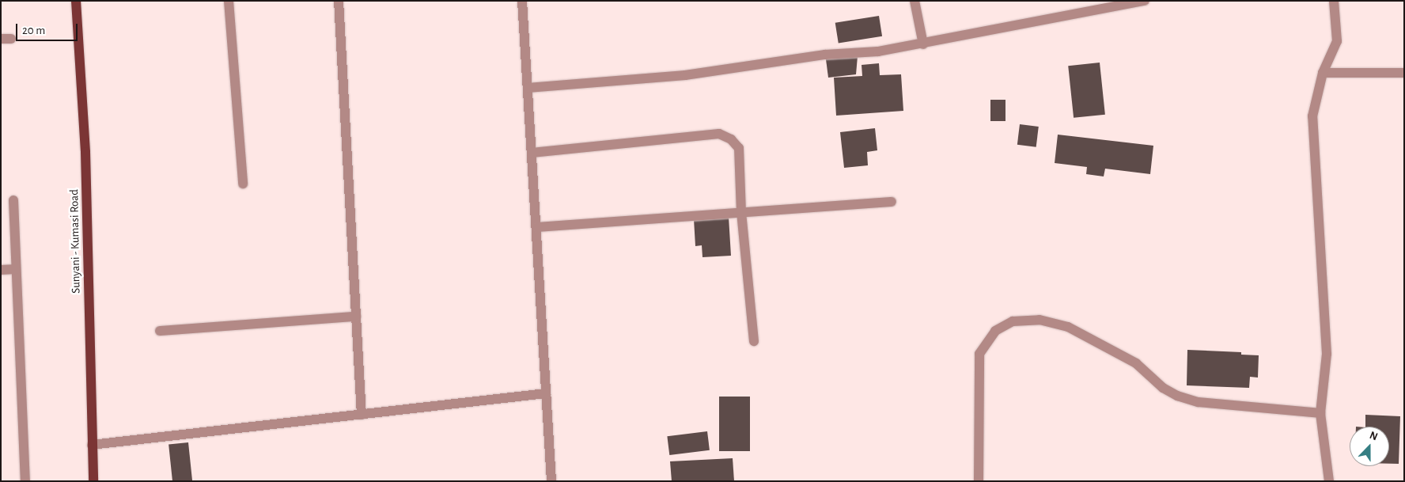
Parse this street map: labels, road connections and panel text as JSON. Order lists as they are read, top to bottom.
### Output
{
  "streets": {
    "main road": ["Sunyani - Kumasi Road"]
  },
  "scale_bar": "20 m",
  "north": "top"
}
